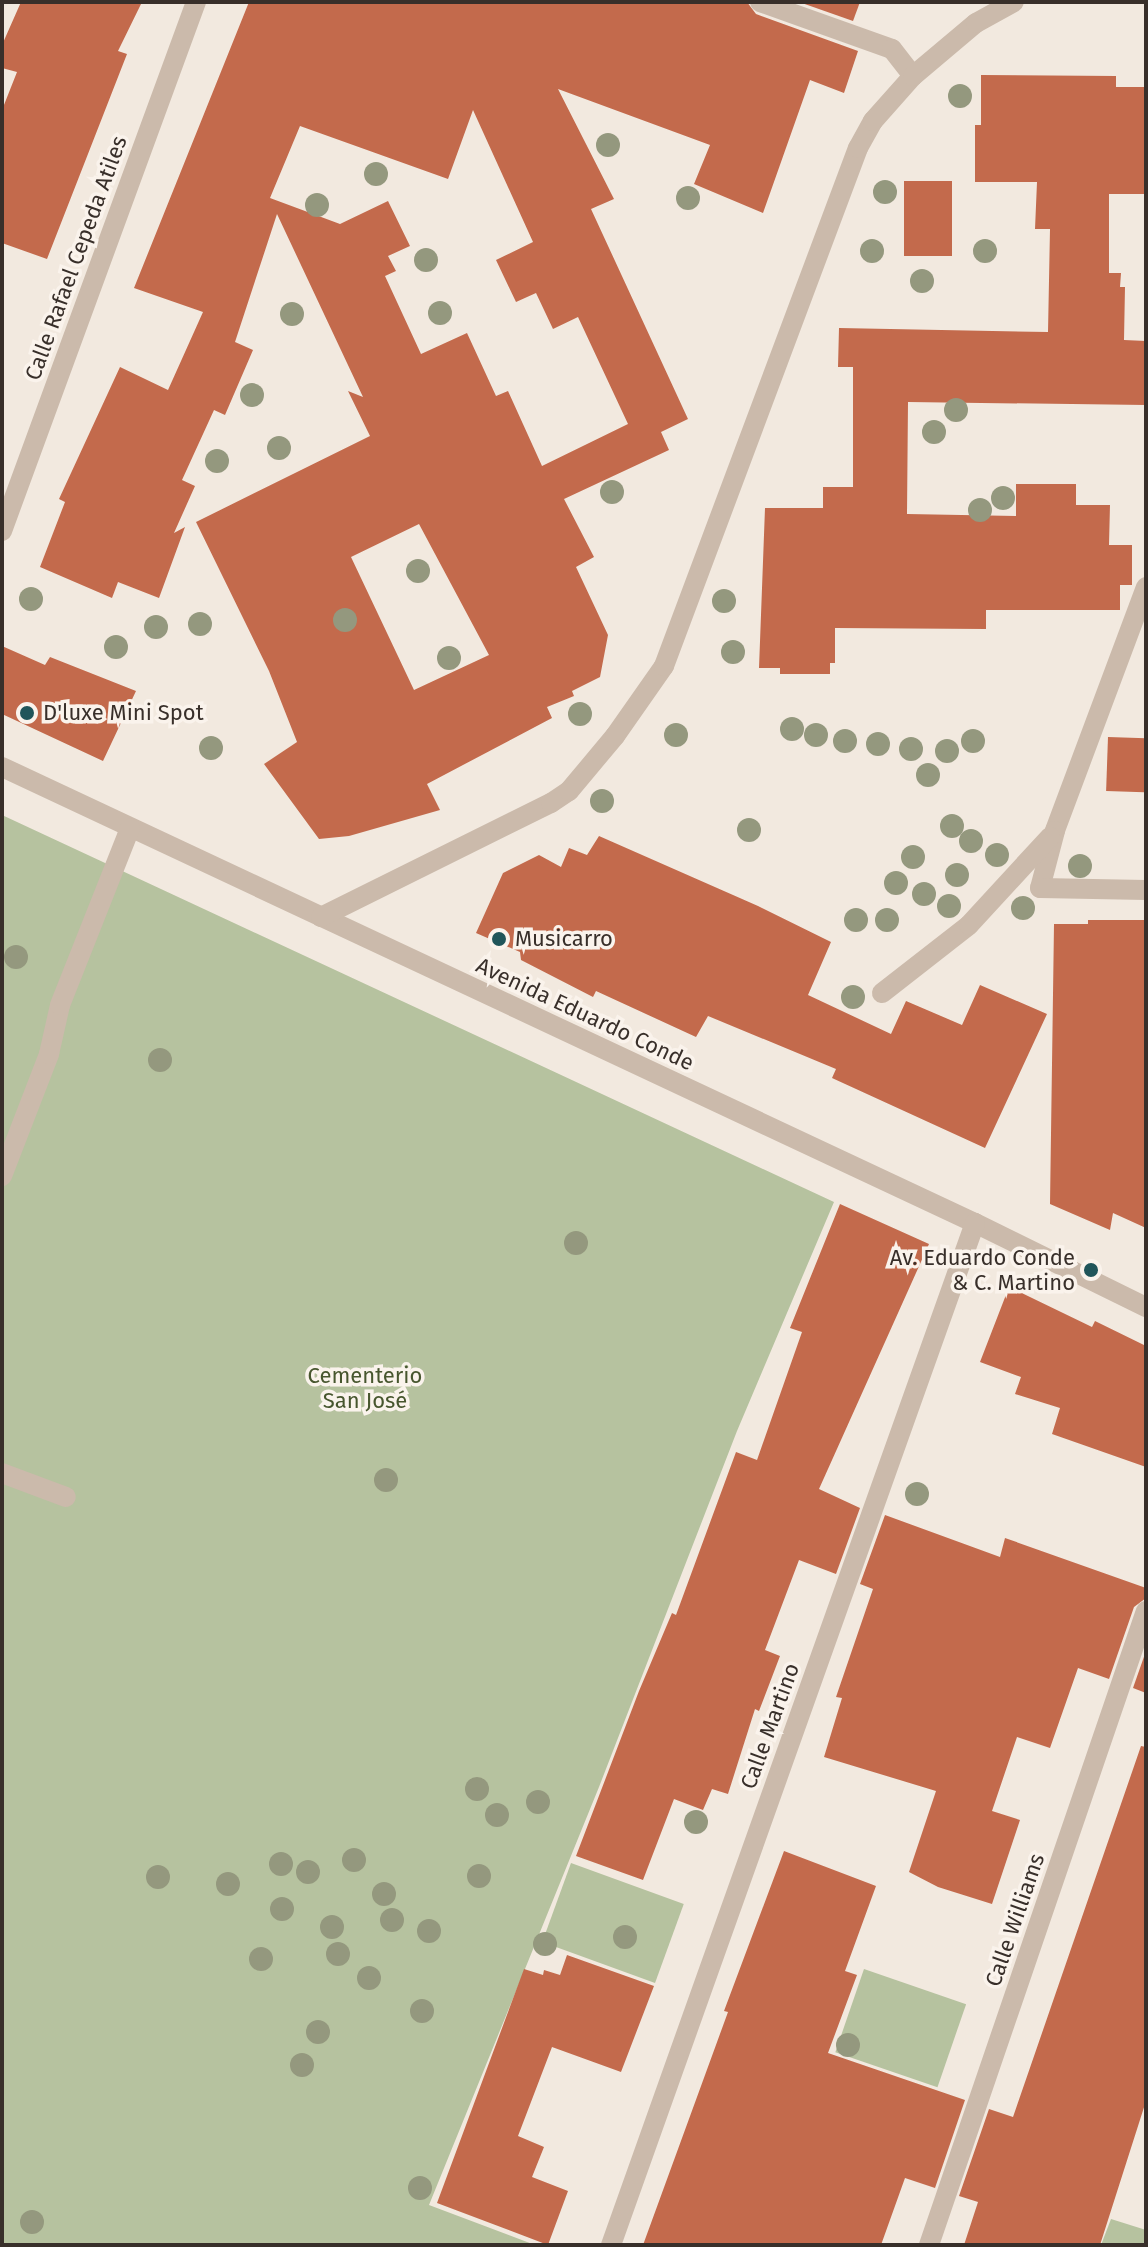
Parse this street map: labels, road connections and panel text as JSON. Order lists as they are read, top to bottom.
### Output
{
  "streets": {
    "street": [
      "Calle Rafael Cepeda Atiles",
      "Avenida Eduardo Conde",
      "Calle Martino",
      "Calle Williams"
    ]
  },
  "crossings": [
    ["Avenida Eduardo Conde", "Calle Martino"]
  ],
  "parks": ["Cementerio San José"],
  "places": ["D'luxe Mini Spot", "Musicarro", "Av. Eduardo Conde & C. Martino"]
}
